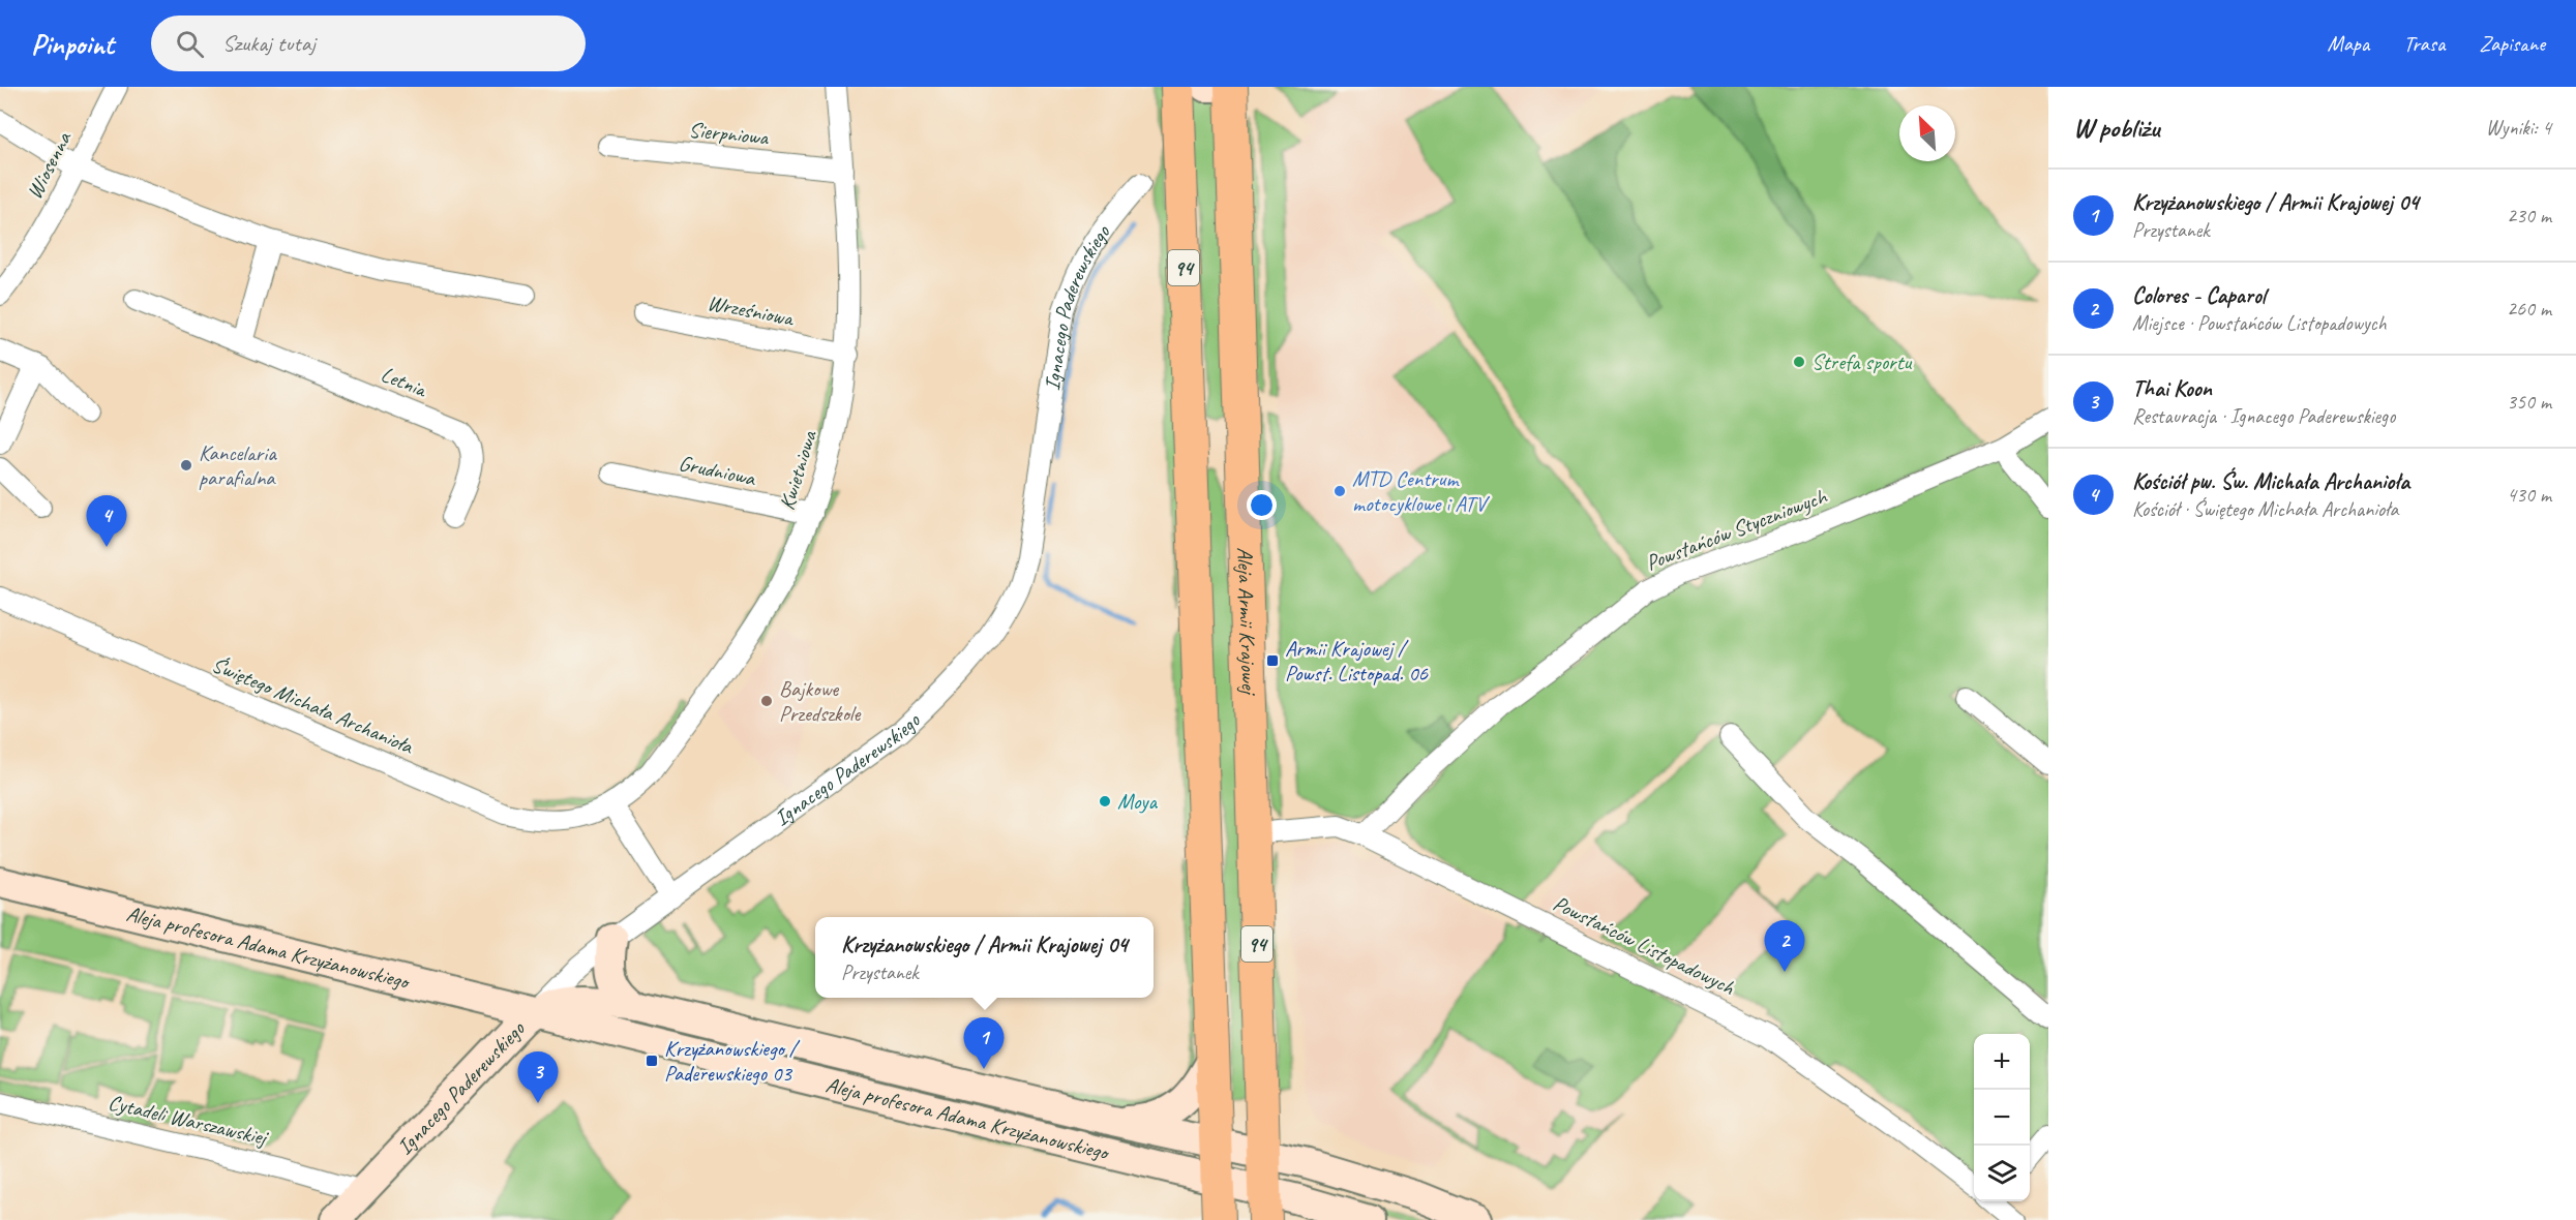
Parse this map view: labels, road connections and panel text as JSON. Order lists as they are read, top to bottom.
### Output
{
  "streets": {
    "main road": ["94", "Aleja Armii Krajowej"],
    "street": [
      "Sierpniowa",
      "Wiosenna",
      "Wrześniowa",
      "Ignacego Paderewskiego",
      "Letnia",
      "Grudniowa",
      "Kwietniowa",
      "Powstańców Styczniowych",
      "Świętego Michała Archanioła",
      "Powstańców Listopadowych",
      "Aleja profesora Adama Krzyżanowskiego",
      "Cytadeli Warszawskiej"
    ]
  },
  "crossings": [
    ["Sierpniowa", "Kwietniowa"],
    ["94", "Aleja profesora Adama Krzyżanowskiego"],
    ["Wrześniowa", "Kwietniowa"],
    ["Ignacego Paderewskiego", "Aleja profesora Adama Krzyżanowskiego"],
    ["Ignacego Paderewskiego", "Cytadeli Warszawskiej"],
    ["Grudniowa", "Kwietniowa"],
    ["Kwietniowa", "Świętego Michała Archanioła"],
    ["Powstańców Styczniowych", "Powstańców Listopadowych"],
    ["Aleja Armii Krajowej", "Powstańców Listopadowych"]
  ],
  "places": {
    "other": [
      "Strefa sportu",
      "Kancelaria parafialna",
      "MTD Centrum motocyklowe i ATV",
      "Bajkowe Przedszkole",
      "Moya"
    ],
    "transit": ["Armii Krajowej / Powst. Listopad. 06", "Krzyżanowskiego / Paderewskiego 03"]
  },
  "north": "top left",
  "page": {
    "header": "Pinpoint",
    "search": "Szukaj tutaj",
    "nav": ["Mapa", "Trasa", "Zapisane"],
    "heading": ["W pobliżu", "Wyniki: 4"],
    "list": [
      {
        "mark": "1",
        "name": "Krzyżanowskiego / Armii Krajowej 04",
        "note": "Przystanek",
        "value": "230 m"
      },
      {
        "mark": "2",
        "name": "Colores - Caparol",
        "note": "Miejsce · Powstańców Listopadowych",
        "value": "260 m"
      },
      {
        "mark": "3",
        "name": "Thai Koon",
        "note": "Restauracja · Ignacego Paderewskiego",
        "value": "350 m"
      },
      {
        "mark": "4",
        "name": "Kościół pw. Św. Michała Archanioła",
        "note": "Kościół · Świętego Michała Archanioła",
        "value": "430 m"
      }
    ],
    "pins": [
      "4",
      "2",
      "1",
      "3"
    ],
    "popup": ["Krzyżanowskiego / Armii Krajowej 04", "Przystanek"],
    "map_buttons": ["+", "−"]
  }
}
